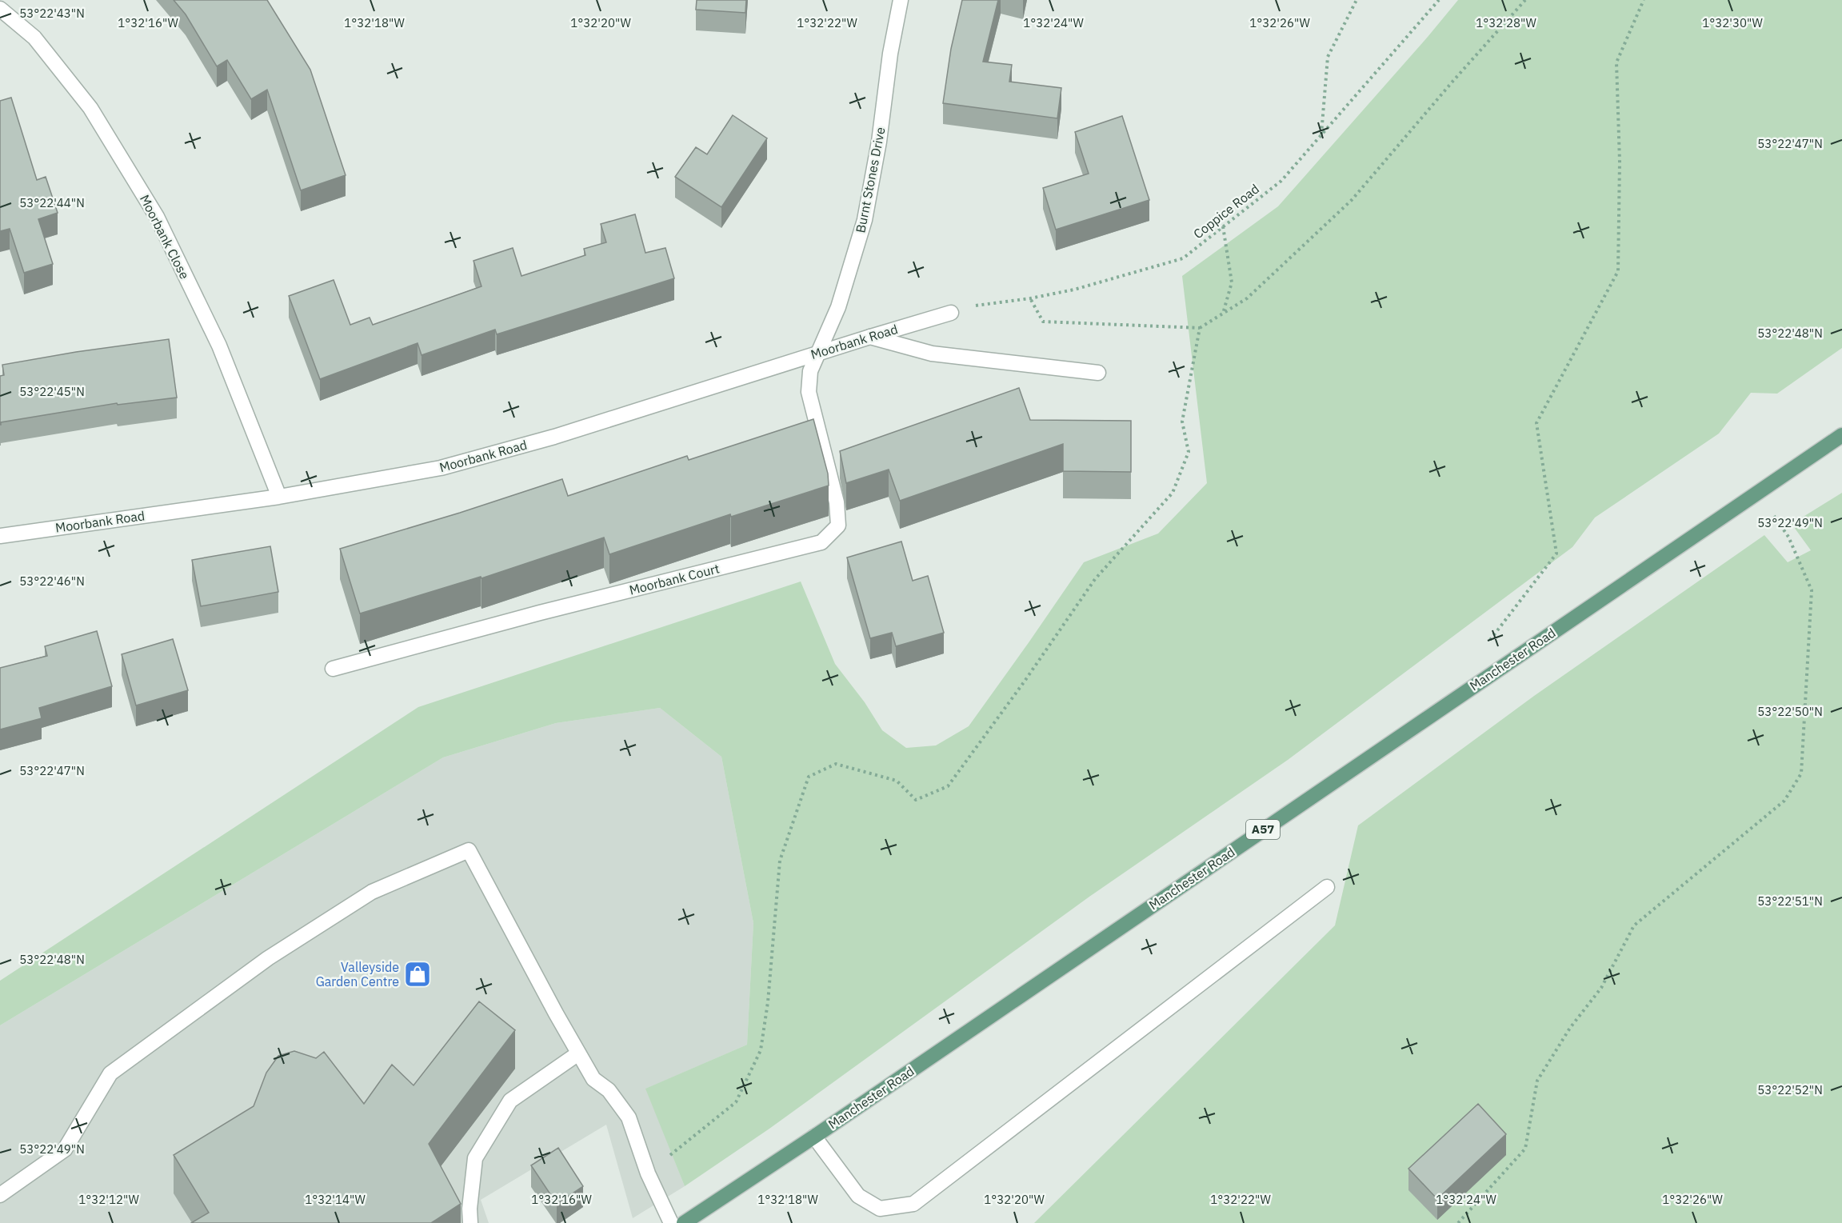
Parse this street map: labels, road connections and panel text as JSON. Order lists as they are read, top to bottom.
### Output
{
  "streets": {
    "main road": ["Manchester Road", "A57"],
    "street": [
      "Burnt Stones Drive",
      "Moorbank Close",
      "Moorbank Road",
      "Moorbank Court"
    ],
    "path": ["Coppice Road"]
  },
  "crossings": [
    ["Burnt Stones Drive", "Moorbank Road"],
    ["Burnt Stones Drive", "Moorbank Court"],
    ["Coppice Road", "Moorbank Road"],
    ["Moorbank Close", "Moorbank Road"],
    ["Moorbank Road", "Moorbank Court"]
  ],
  "places": {
    "shop": ["Valleyside Garden Centre"]
  },
  "coordinates": [
    "53°22'43\"N",
    "1°32'20\"W",
    "1°32'22\"W",
    "1°32'24\"W",
    "1°32'26\"W",
    "1°32'28\"W",
    "1°32'30\"W",
    "1°32'16\"W",
    "1°32'18\"W",
    "53°22'47\"N",
    "53°22'44\"N",
    "53°22'48\"N",
    "53°22'45\"N",
    "53°22'49\"N",
    "53°22'46\"N",
    "53°22'50\"N",
    "53°22'51\"N",
    "53°22'52\"N",
    "1°32'12\"W",
    "1°32'14\"W"
  ]
}
